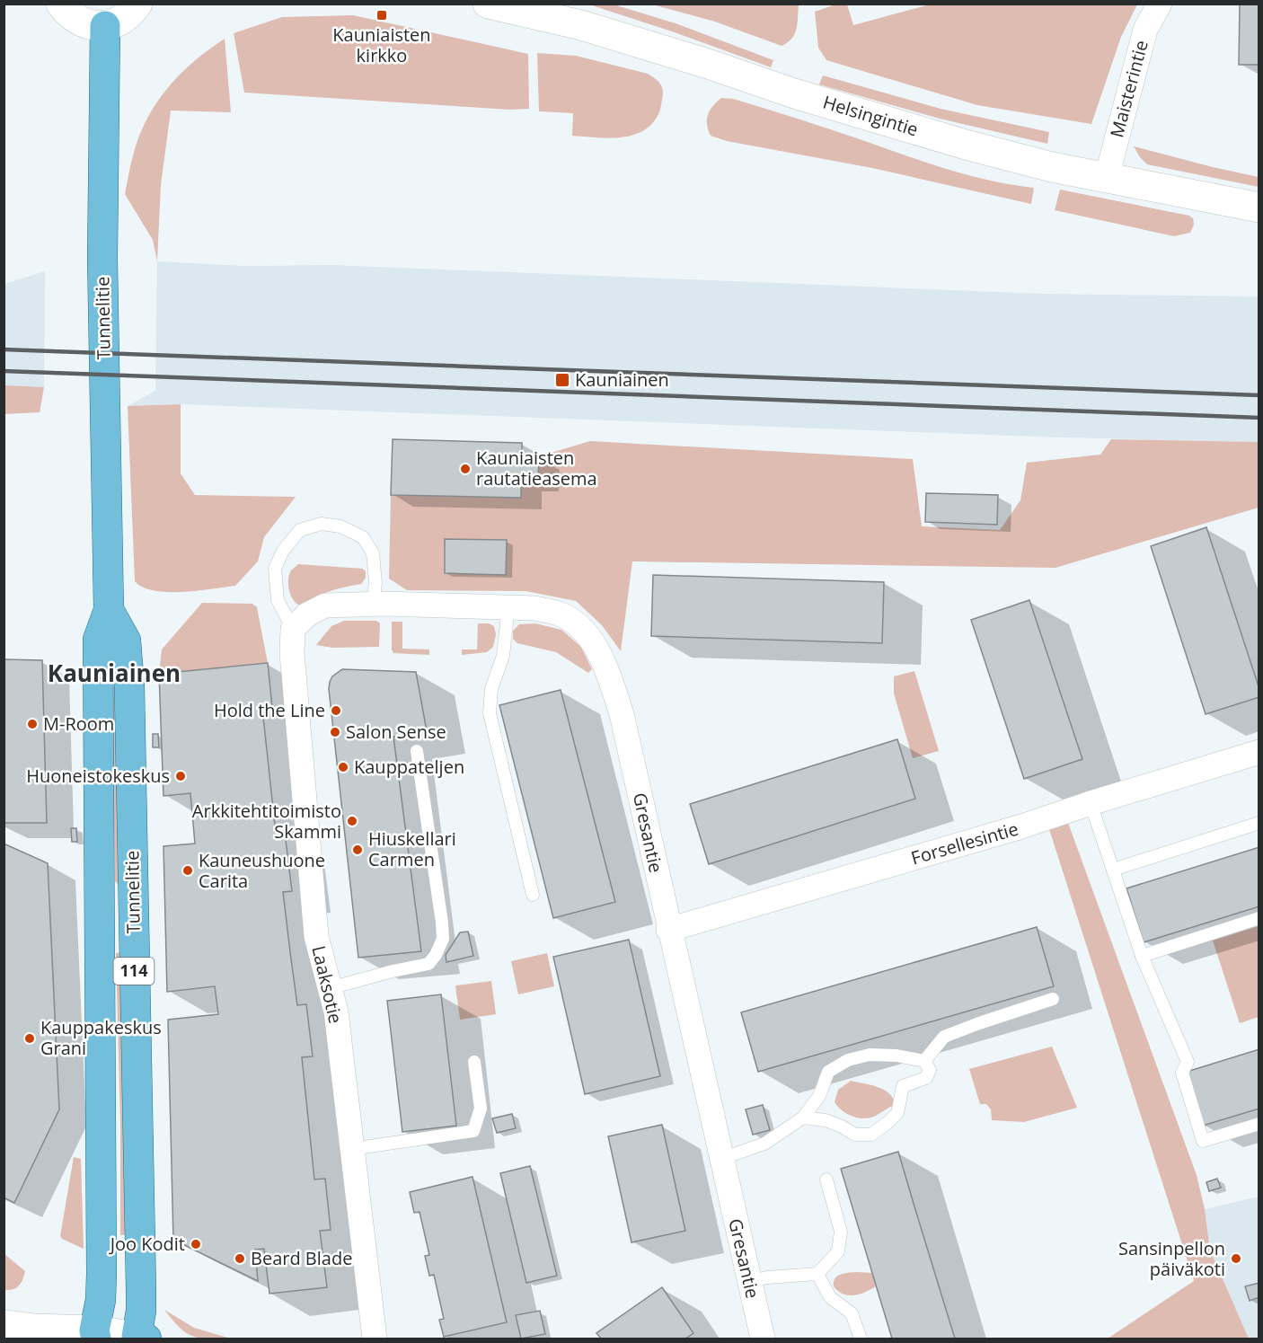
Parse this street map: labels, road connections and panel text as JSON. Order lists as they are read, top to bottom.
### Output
{
  "streets": {
    "main road": ["Helsingintie", "Tunnelitie", "114"],
    "street": [
      "Maisterintie",
      "Gresantie",
      "Forsellesintie",
      "Laaksotie"
    ]
  },
  "crossings": [
    ["Maisterintie", "Helsingintie"],
    ["Gresantie", "Forsellesintie"],
    ["Gresantie", "Laaksotie"]
  ],
  "districts": ["Kauniainen"],
  "places": {
    "transit": ["Kauniaisten kirkko", "Kauniainen"],
    "other": [
      "Kauniaisten rautatieasema",
      "Hold the Line",
      "M-Room",
      "Salon Sense",
      "Kauppateljen",
      "Huoneistokeskus",
      "Arkkitehtitoimisto Skammi",
      "Hiuskellari Carmen",
      "Kauneushuone Carita",
      "Kauppakeskus Grani",
      "Joo Kodit",
      "Beard Blade",
      "Sansinpellon päiväkoti"
    ]
  }
}
